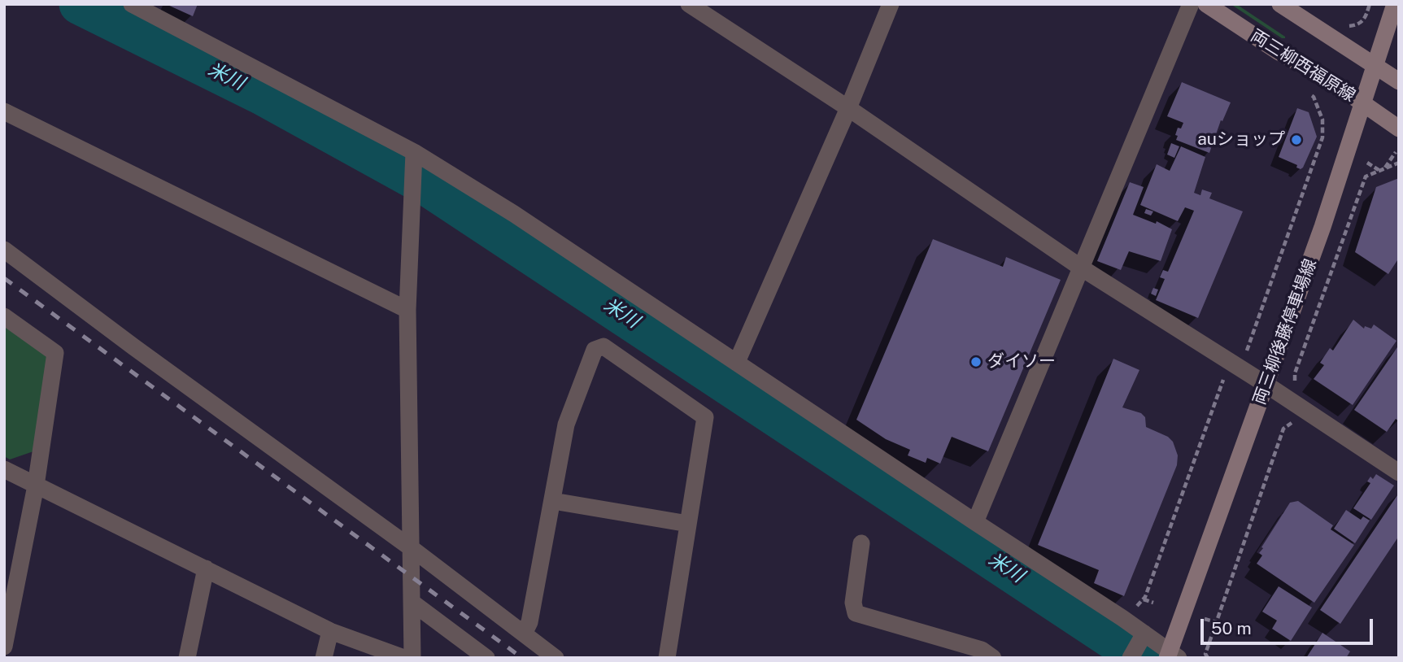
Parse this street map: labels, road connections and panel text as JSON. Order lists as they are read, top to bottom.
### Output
{
  "streets": {
    "main road": ["両三柳西福原線", "両三柳後藤停車場線"]
  },
  "crossings": [
    ["両三柳西福原線", "両三柳後藤停車場線"]
  ],
  "water": ["米川"],
  "places": ["auショップ", "ダイソー"],
  "scale_bar": "50 m"
}
